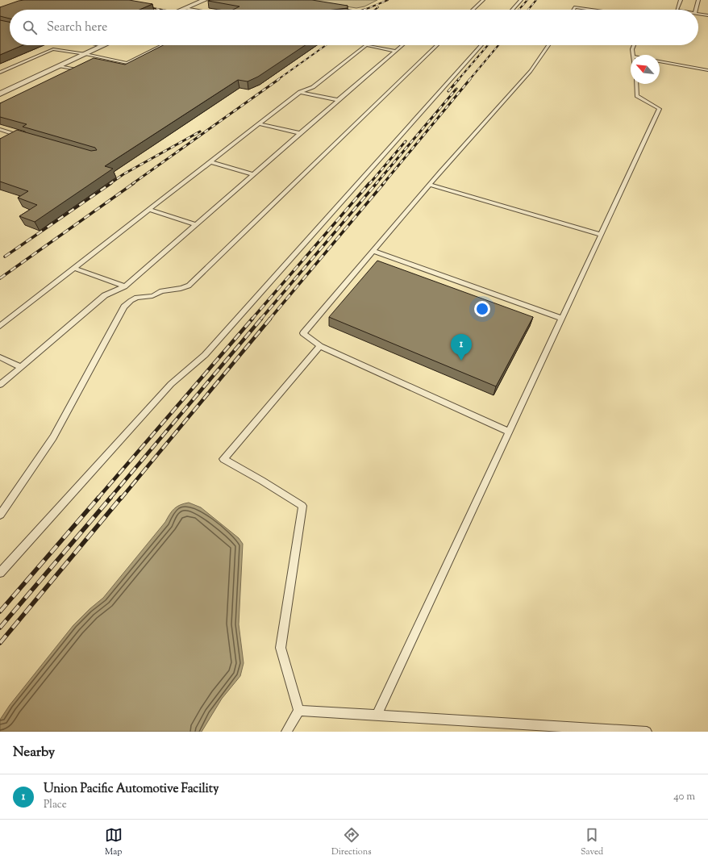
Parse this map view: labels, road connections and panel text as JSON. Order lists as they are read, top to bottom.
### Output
{
  "north": "top left",
  "page": {
    "search": "Search here",
    "pins": "1",
    "heading": "Nearby",
    "list": [
      {
        "mark": "1",
        "name": "Union Pacific Automotive Facility",
        "note": "Place",
        "value": "40 m"
      }
    ],
    "nav": ["Map", "Directions", "Saved"]
  }
}
